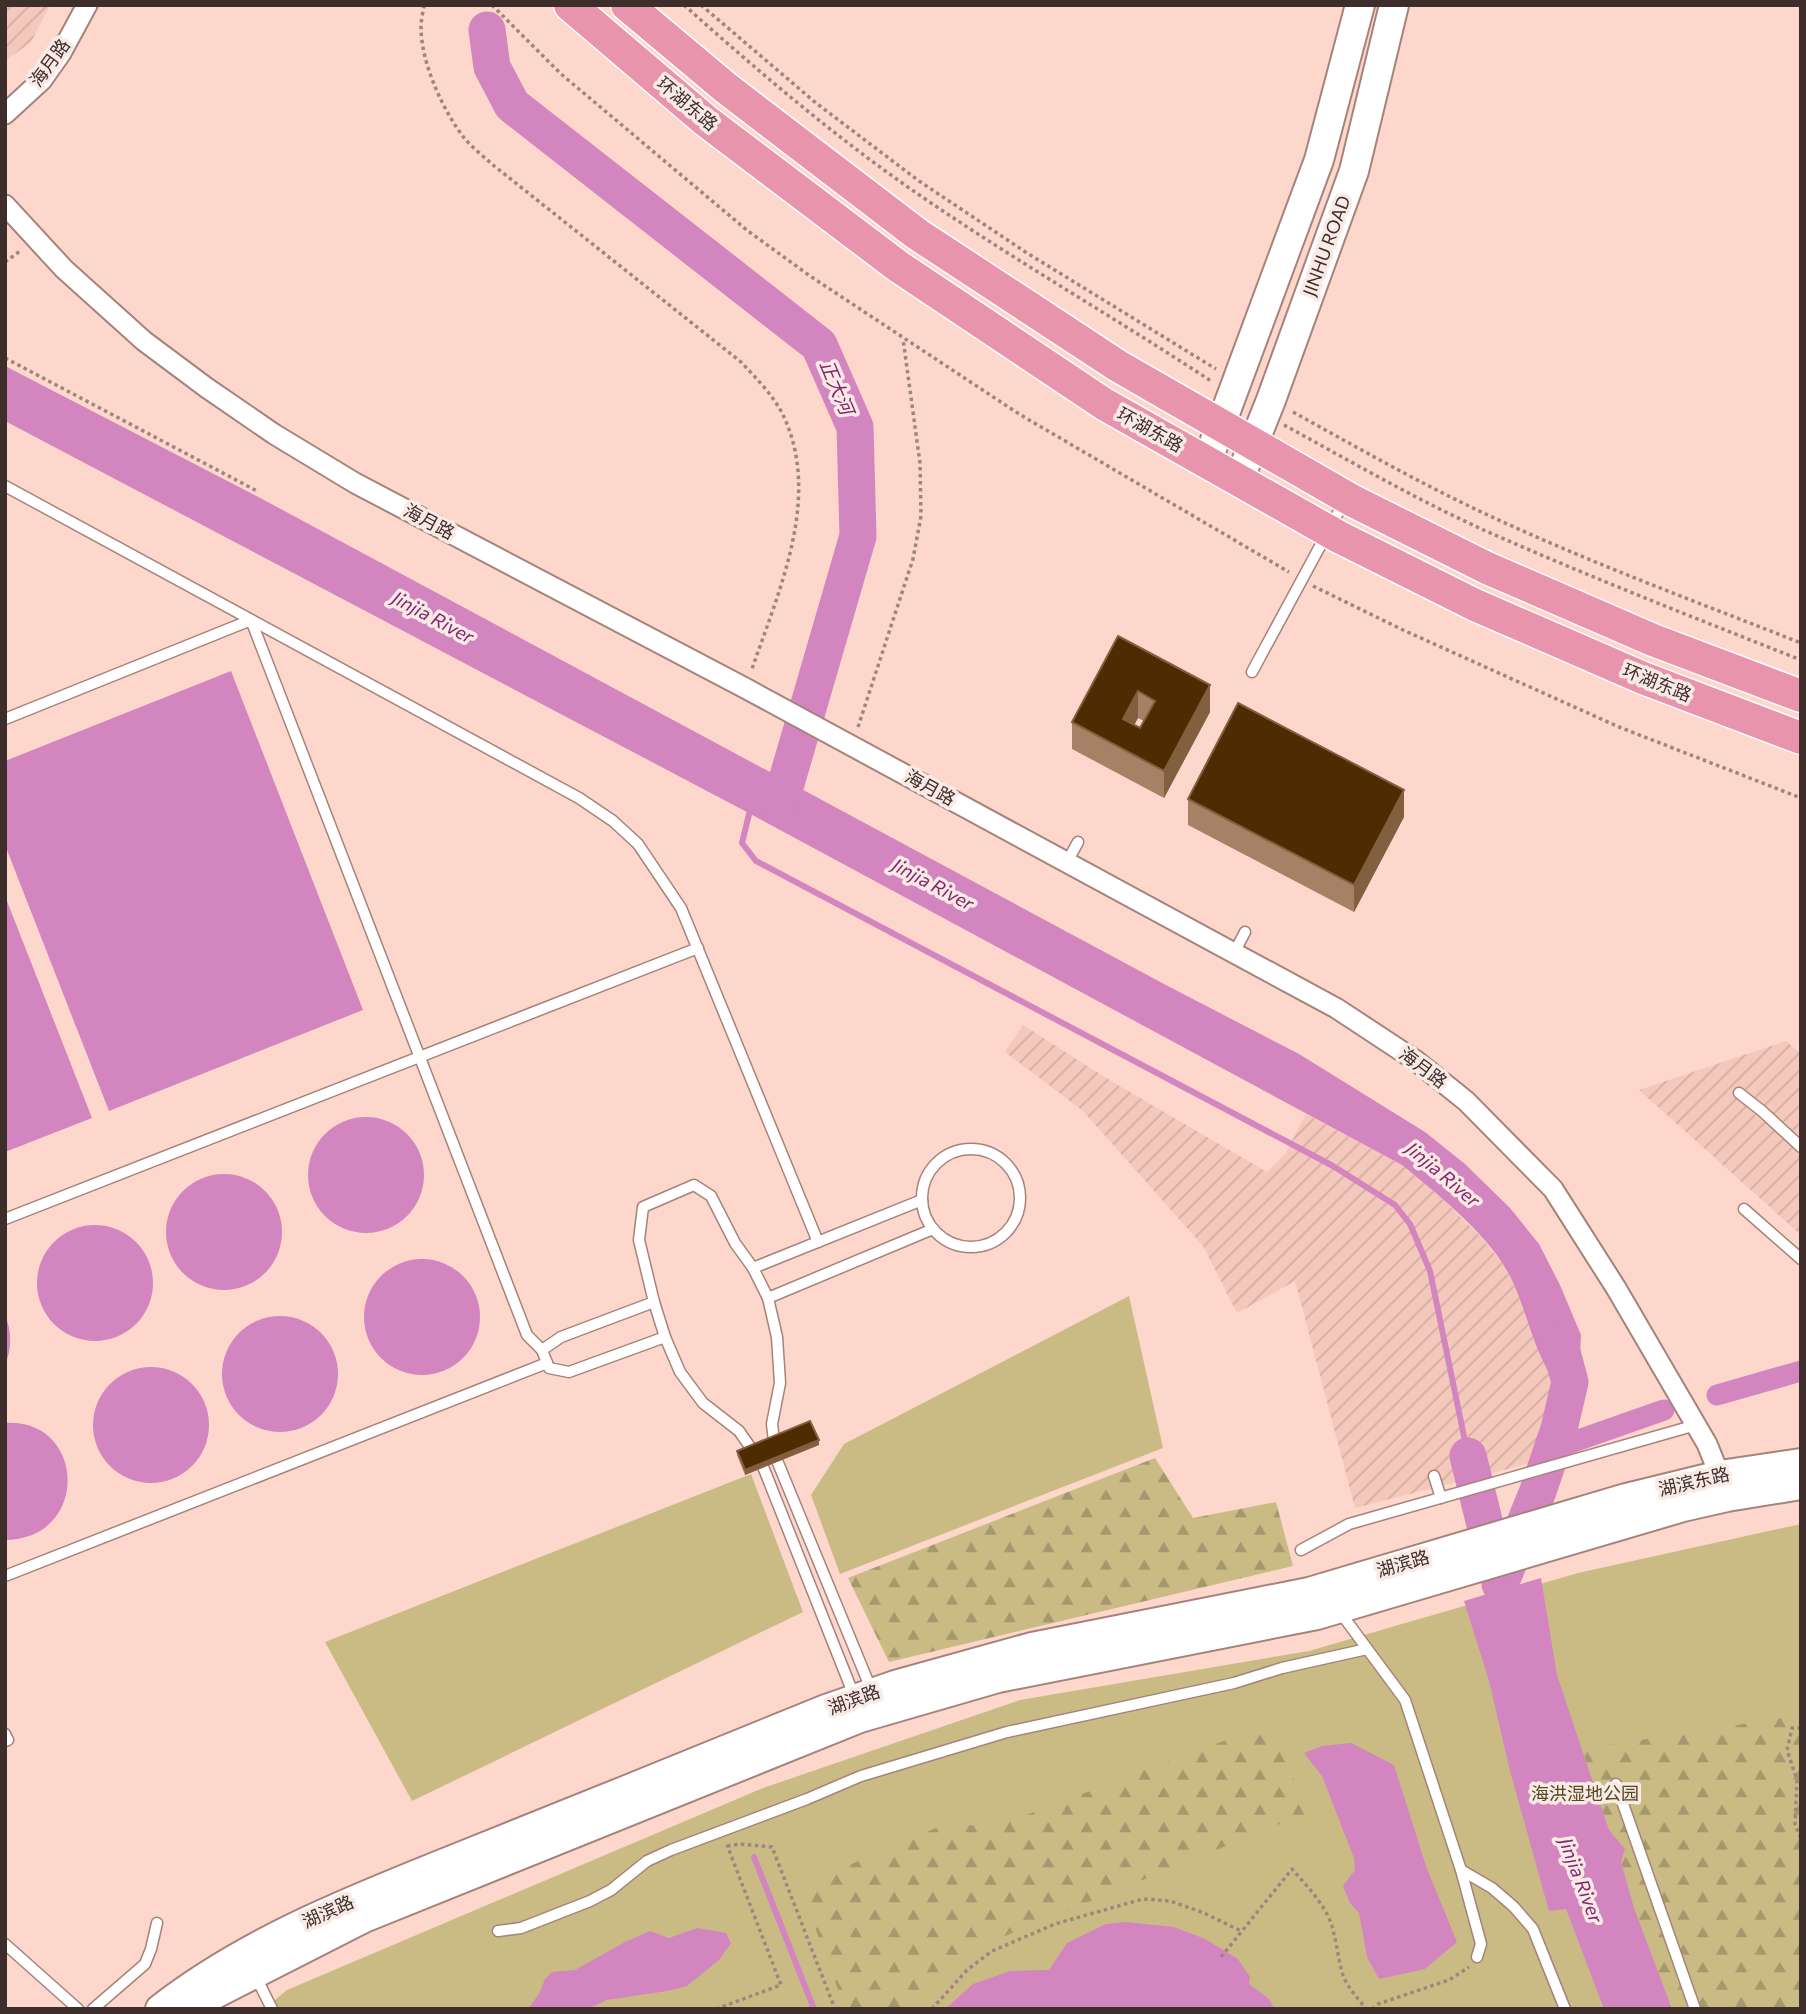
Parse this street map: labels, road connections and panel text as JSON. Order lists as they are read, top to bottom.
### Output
{
  "streets": {
    "main road": [
      "环湖东路",
      "JINHU ROAD",
      "湖滨东路",
      "湖滨路"
    ],
    "street": ["海月路"]
  },
  "crossings": [
    ["海月路", "湖滨东路"],
    ["环湖东路", "JINHU ROAD"],
    ["湖滨东路", "湖滨路"]
  ],
  "water": ["正大河", "Jinjia River"],
  "parks": ["海洪湿地公园"]
}
